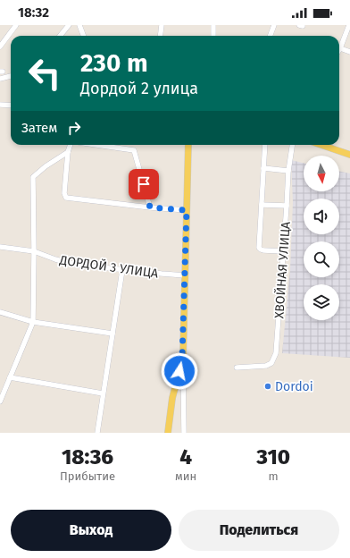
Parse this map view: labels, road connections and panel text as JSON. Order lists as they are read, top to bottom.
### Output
{
  "streets": {
    "street": ["ДОРДОЙ 3 УЛИЦА", "ХВОЙНАЯ УЛИЦА"]
  },
  "places": ["Dordoi"],
  "north": "bottom",
  "page": {
    "status": "18:32",
    "turn": ["230 m", "Дордой 2 улица"],
    "then": "Затем",
    "eta": [
      "18:36",
      "Прибытие",
      "4",
      "мин",
      "310",
      "m"
    ],
    "buttons": ["Выход", "Поделиться"]
  }
}
